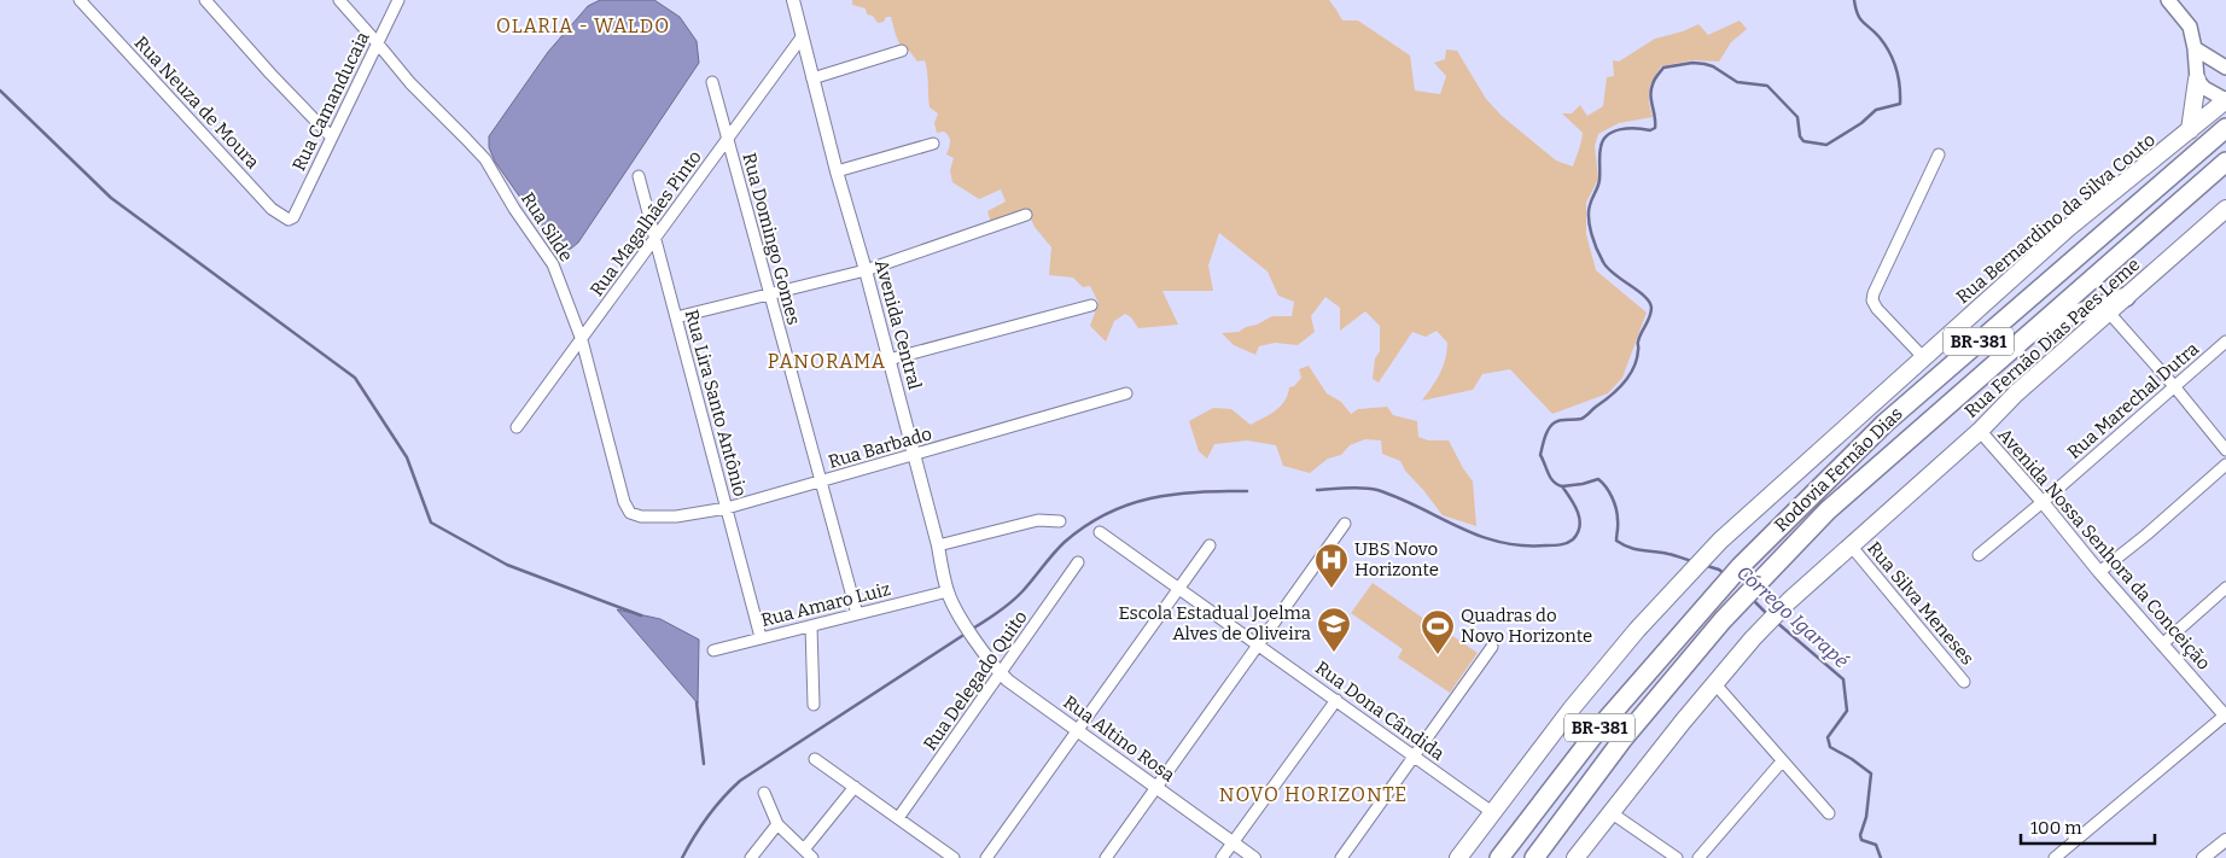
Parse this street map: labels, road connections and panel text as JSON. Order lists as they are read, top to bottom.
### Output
{
  "streets": {
    "highway": ["BR-381", "Rodovia Fernão Dias"],
    "main road": ["Rua Bernardino da Silva Couto", "Rua Fernão Dias Paes Leme"],
    "street": [
      "Rua Camanducaia",
      "Rua Neuza de Moura",
      "Rua Magalhães Pinto",
      "Rua Silde",
      "Rua Domingo Gomes",
      "Avenida Central",
      "Rua Marechal Dutra",
      "Rua Lira Santo Antônio",
      "Rua Barbado",
      "Avenida Nossa Senhora da Conceição",
      "Rua Silva Meneses",
      "Rua Amaro Luiz",
      "Rua Delegado Quito",
      "Rua Dona Cândida",
      "Rua Altino Rosa"
    ]
  },
  "crossings": [
    ["Rua Camanducaia", "Rua Neuza de Moura"],
    ["Rua Camanducaia", "Rua Silde"],
    ["Rua Bernardino da Silva Couto", "Rua Dona Cândida"],
    ["Rua Magalhães Pinto", "Rua Silde"],
    ["Rua Magalhães Pinto", "Rua Domingo Gomes"],
    ["Rua Magalhães Pinto", "Avenida Central"],
    ["Rua Magalhães Pinto", "Rua Lira Santo Antônio"],
    ["Rua Silde", "Rua Barbado"],
    ["Rua Domingo Gomes", "Rua Barbado"],
    ["Rua Domingo Gomes", "Rua Amaro Luiz"],
    ["Avenida Central", "Rua Barbado"],
    ["Avenida Central", "Rua Amaro Luiz"],
    ["Avenida Central", "Rua Altino Rosa"],
    ["Rua Fernão Dias Paes Leme", "Avenida Nossa Senhora da Conceição"],
    ["Rua Fernão Dias Paes Leme", "Rua Silva Meneses"],
    ["Rua Marechal Dutra", "Avenida Nossa Senhora da Conceição"],
    ["Rua Lira Santo Antônio", "Rua Barbado"],
    ["Rua Lira Santo Antônio", "Rua Amaro Luiz"],
    ["Rua Delegado Quito", "Rua Altino Rosa"]
  ],
  "districts": ["OLARIA - WALDO", "PANORAMA", "NOVO HORIZONTE"],
  "water": ["Córrego Igarapé"],
  "places": {
    "hospital": ["UBS Novo Horizonte"],
    "school or university": ["Escola Estadual Joelma Alves de Oliveira"],
    "sports": ["Quadras do Novo Horizonte"]
  },
  "scale_bar": "100 m"
}
